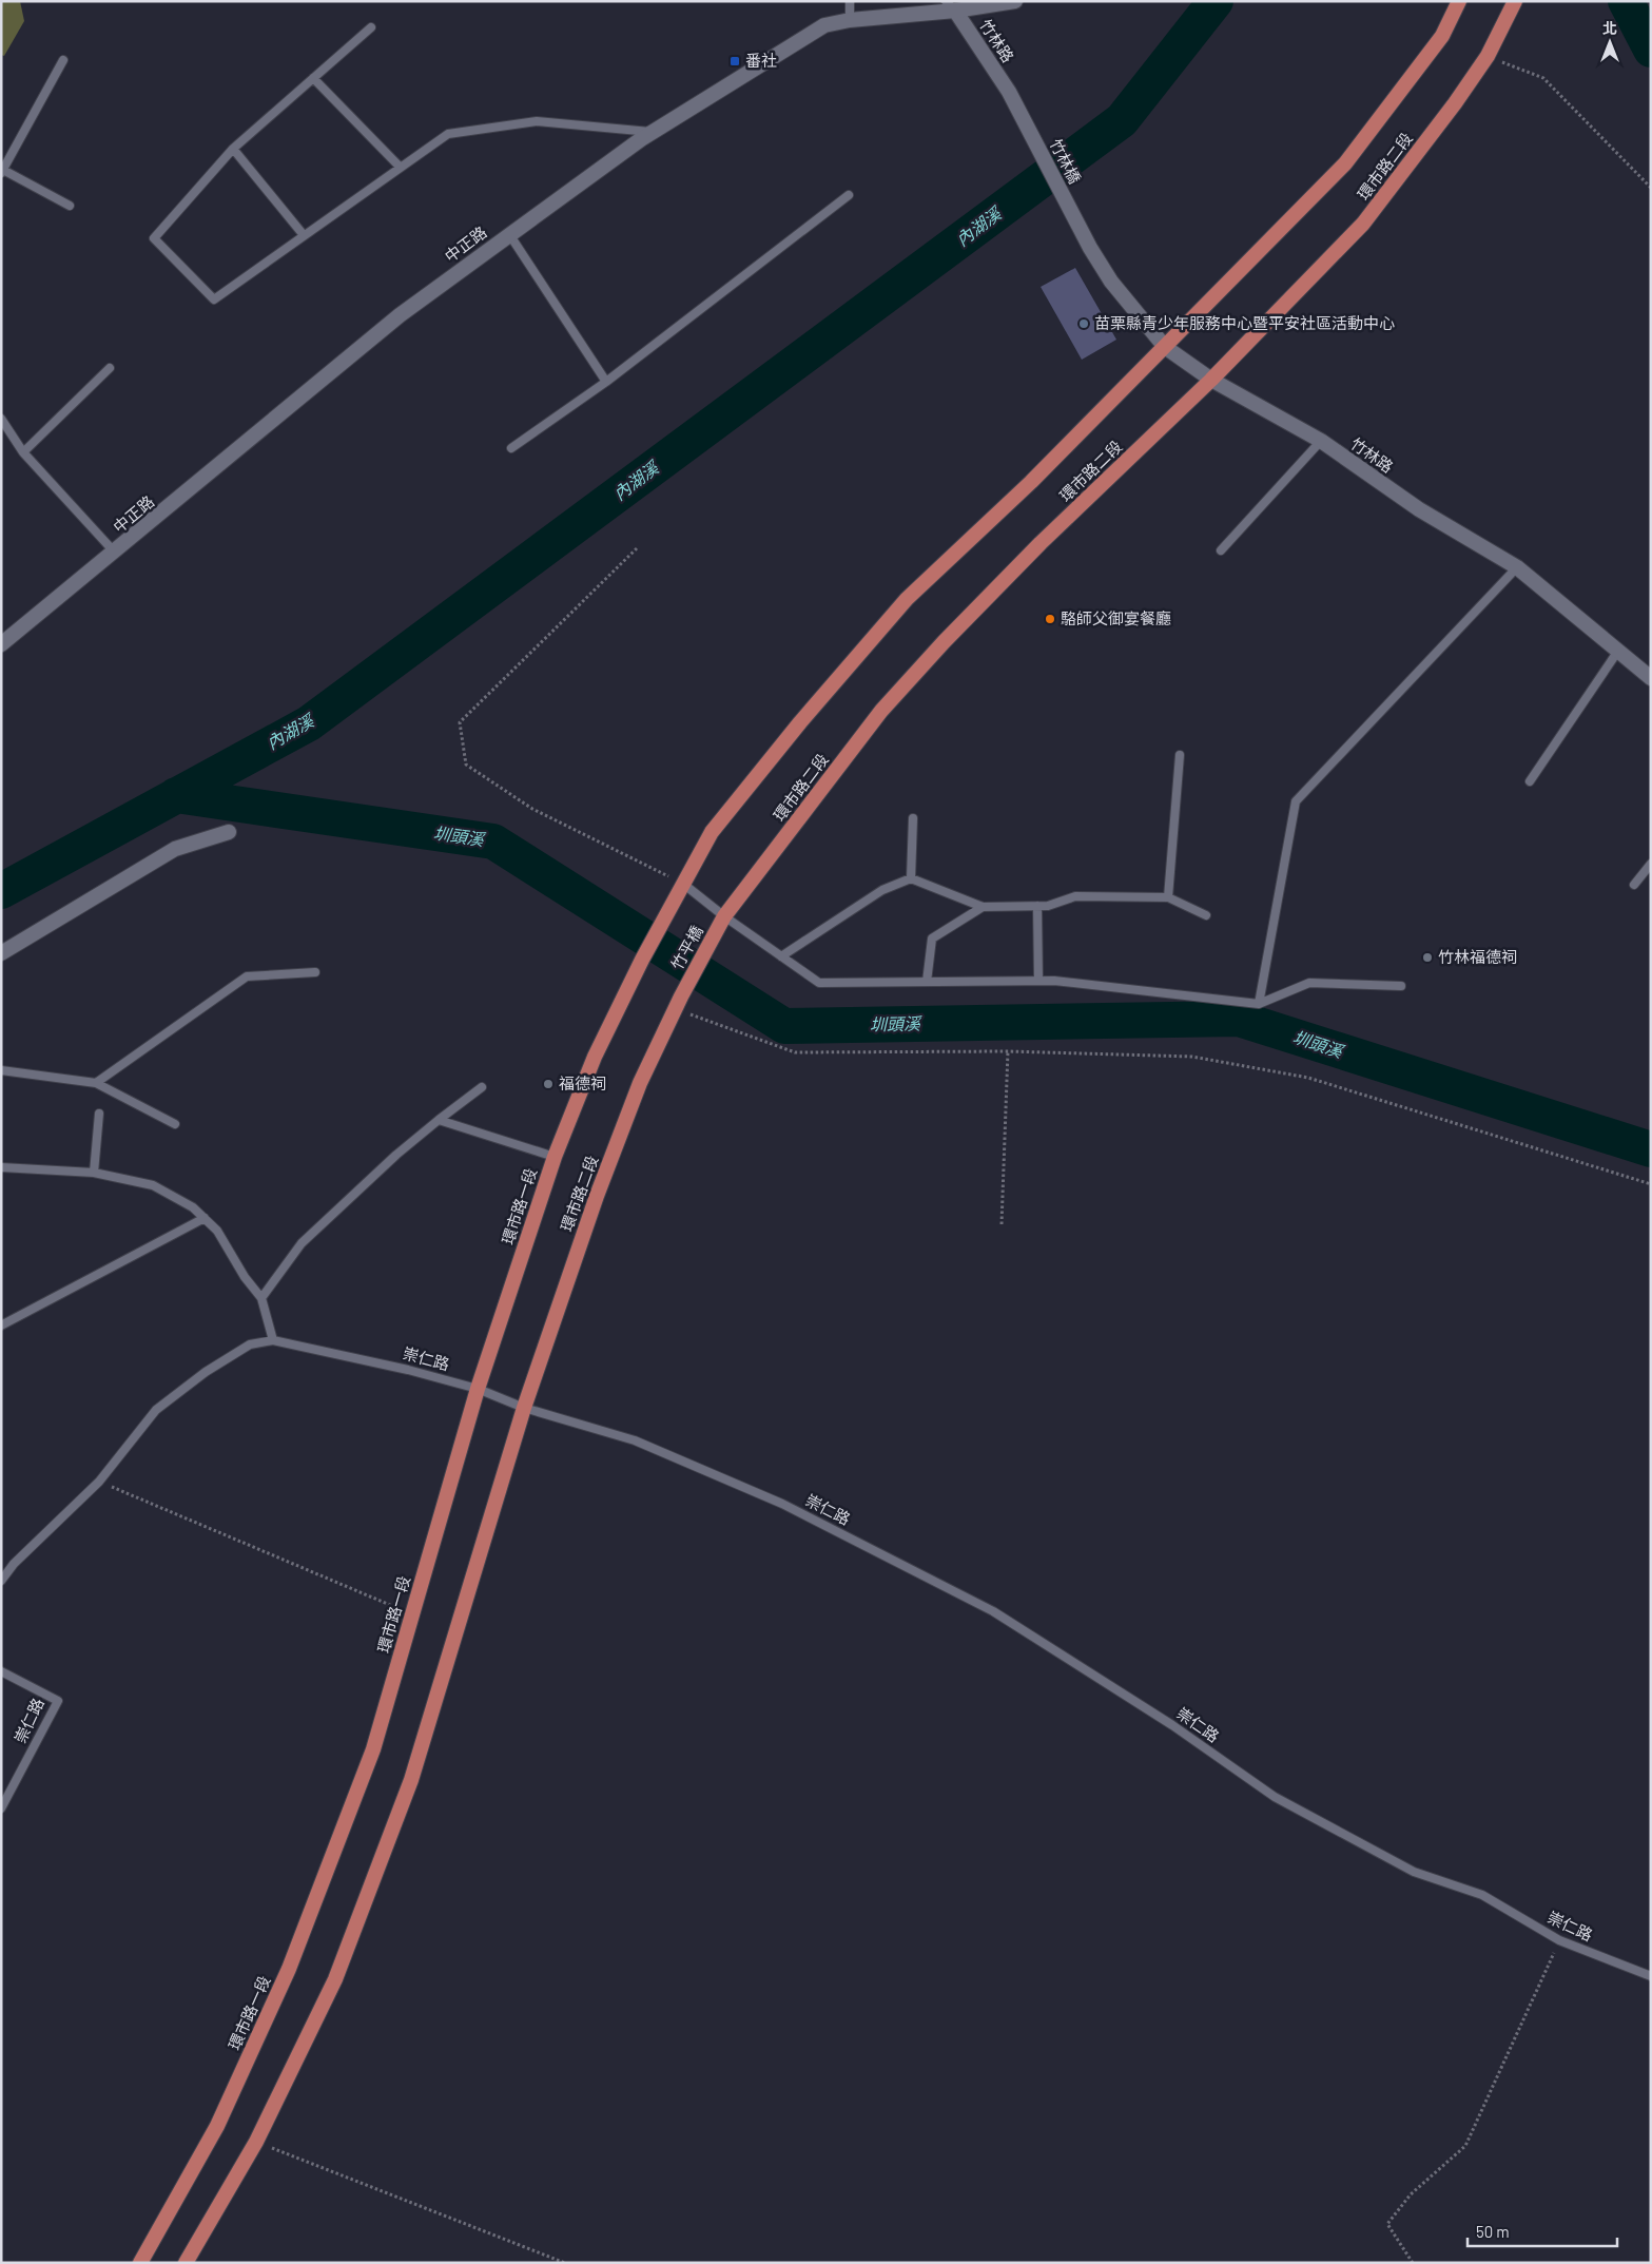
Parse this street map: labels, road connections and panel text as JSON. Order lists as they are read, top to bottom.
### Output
{
  "streets": {
    "main road": ["環市路二段", "竹平橋", "環市路一段"],
    "street": ["竹林路", "竹林橋", "中正路"],
    "lane": ["崇仁路"]
  },
  "crossings": [
    ["竹林路", "竹林橋"],
    ["竹林路", "環市路二段"],
    ["竹林路", "中正路"],
    ["環市路二段", "竹平橋"],
    ["環市路二段", "崇仁路"],
    ["環市路一段", "崇仁路"]
  ],
  "water": ["內湖溪", "圳頭溪"],
  "places": {
    "transit": ["番社"],
    "other": [
      "苗栗縣青少年服務中心暨平安社區活動中心",
      "駱師父御宴餐廳",
      "竹林福德祠",
      "福德祠"
    ]
  },
  "scale_bar": "50 m",
  "north": "top"
}
